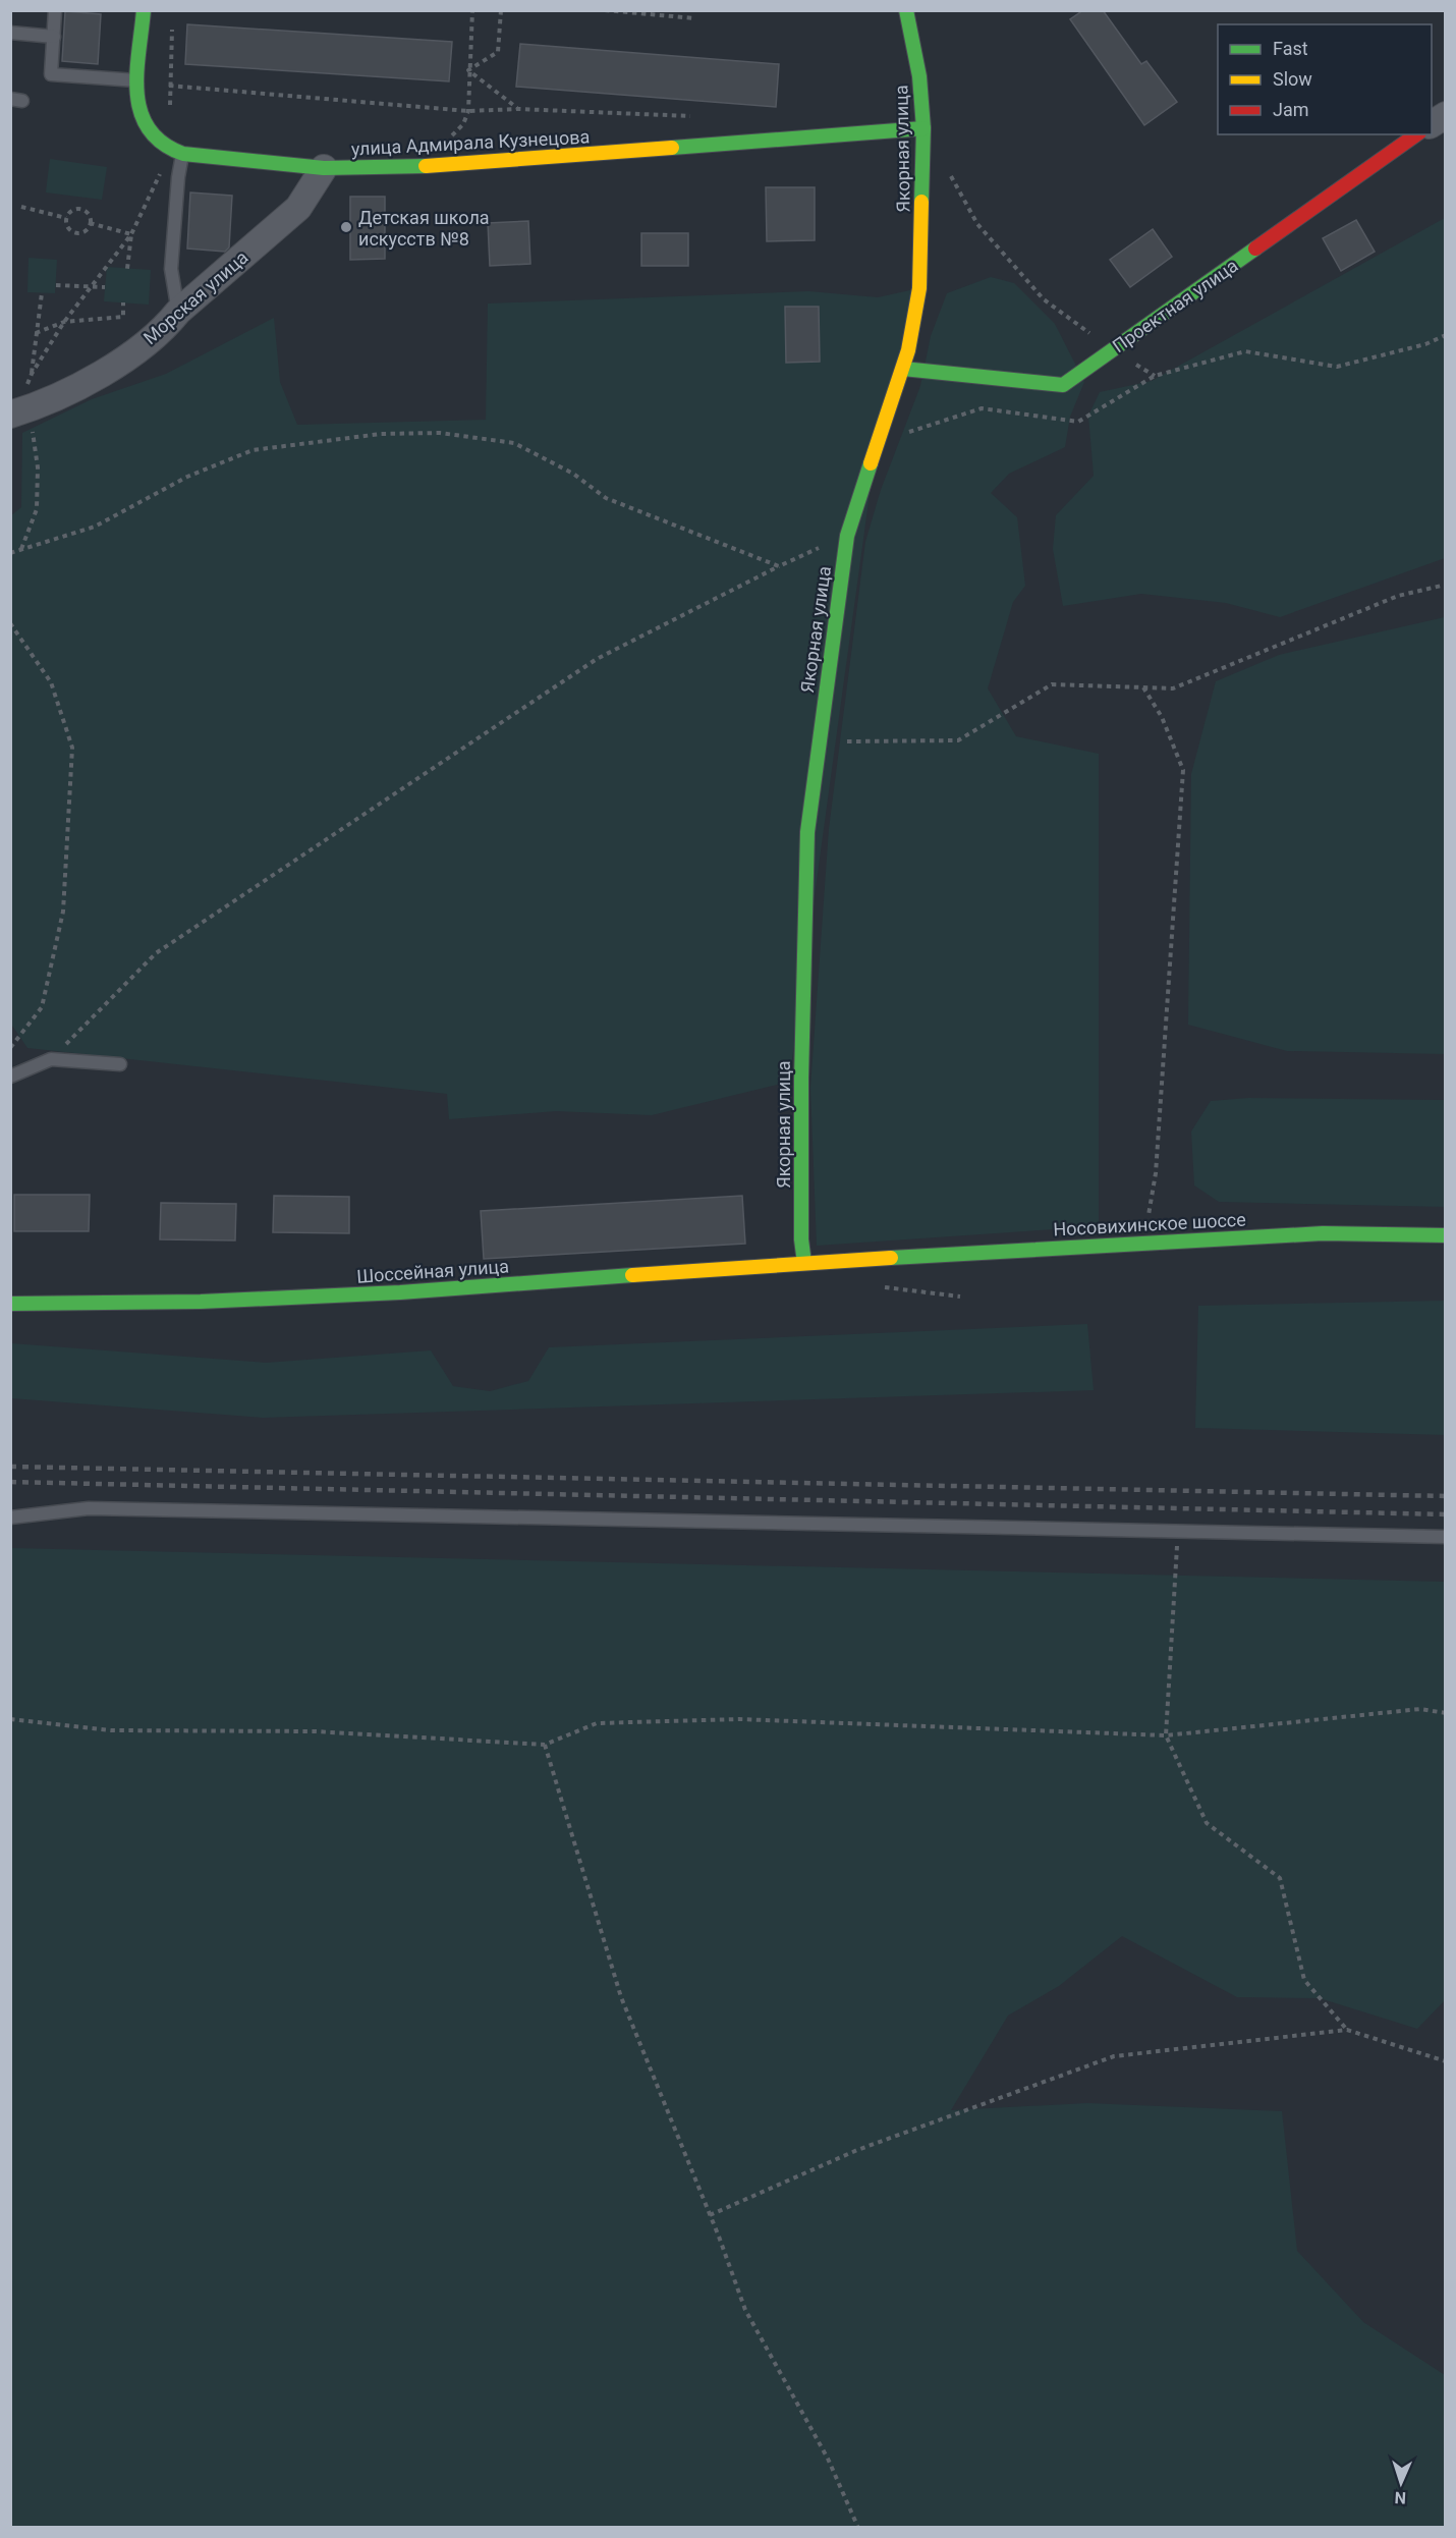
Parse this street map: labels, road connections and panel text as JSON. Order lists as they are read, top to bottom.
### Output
{
  "streets": {
    "street": [
      "улица Адмирала Кузнецова",
      "Якорная улица",
      "Морская улица",
      "Проектная улица",
      "Носовихинское шоссе",
      "Шоссейная улица"
    ]
  },
  "crossings": [
    ["улица Адмирала Кузнецова", "Якорная улица"],
    ["улица Адмирала Кузнецова", "Морская улица"],
    ["Якорная улица", "Проектная улица"],
    ["Якорная улица", "Шоссейная улица"],
    ["Носовихинское шоссе", "Шоссейная улица"]
  ],
  "places": ["Детская школа искусств №8"],
  "legend": ["Fast", "Slow", "Jam"],
  "north": "bottom"
}
